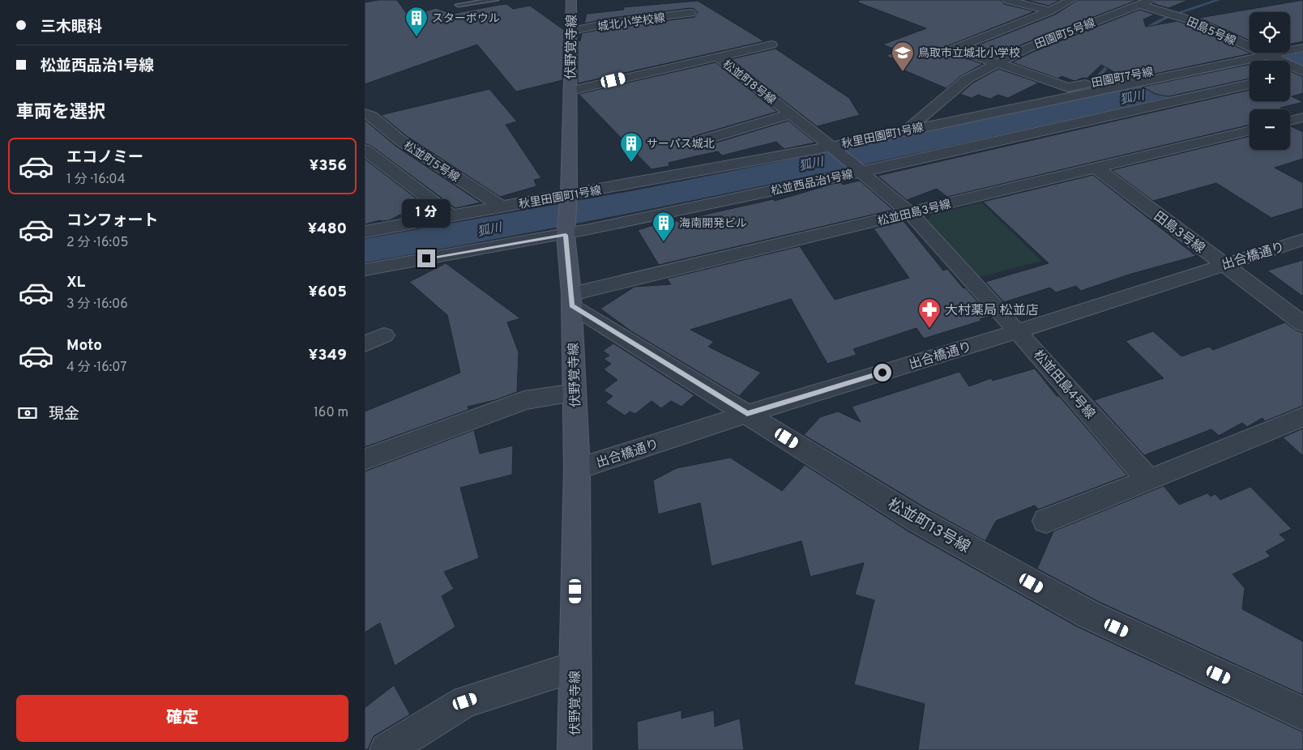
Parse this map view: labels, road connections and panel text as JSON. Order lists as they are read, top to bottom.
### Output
{
  "streets": {
    "main road": ["伏野覚寺線"],
    "street": [
      "城北小学校線",
      "田島5号線",
      "田園町5号線",
      "田園町7号線",
      "松並町8号線",
      "秋里田園町1号線",
      "松並町5号線",
      "松並西品治1号線",
      "松並田島3号線",
      "田島3号線",
      "出合橋通り",
      "松並田島4号線",
      "松並町13号線"
    ]
  },
  "crossings": [
    ["城北小学校線", "伏野覚寺線"],
    ["田島5号線", "田園町5号線"],
    ["田島5号線", "秋里田園町1号線"],
    ["田園町5号線", "田園町7号線"],
    ["田園町5号線", "秋里田園町1号線"],
    ["伏野覚寺線", "松並町8号線"],
    ["伏野覚寺線", "秋里田園町1号線"],
    ["伏野覚寺線", "松並西品治1号線"],
    ["伏野覚寺線", "松並田島3号線"],
    ["伏野覚寺線", "出合橋通り"],
    ["伏野覚寺線", "松並町13号線"],
    ["田園町7号線", "秋里田園町1号線"],
    ["松並町8号線", "秋里田園町1号線"],
    ["松並町8号線", "松並西品治1号線"],
    ["松並町8号線", "松並田島4号線"],
    ["秋里田園町1号線", "松並町5号線"],
    ["松並西品治1号線", "松並田島4号線"],
    ["松並田島3号線", "田島3号線"],
    ["松並田島3号線", "松並田島4号線"],
    ["松並田島3号線", "松並町13号線"],
    ["田島3号線", "出合橋通り"],
    ["出合橋通り", "松並田島4号線"],
    ["出合橋通り", "松並町13号線"]
  ],
  "water": ["狐川"],
  "places": {
    "building": ["スターボウル", "サーパス城北", "海南開発ビル"],
    "school or university": ["鳥取市立城北小学校"],
    "pharmacy": ["大村薬局 松並店"]
  },
  "page": {
    "banner": ["三木眼科", "松並西品治1号線"],
    "map_buttons": ["+", "−"],
    "heading": "車両を選択",
    "list": [
      {
        "name": "エコノミー",
        "note": "1 分 · 16:04",
        "value": "¥356"
      },
      {
        "name": "コンフォート",
        "note": "2 分 · 16:05",
        "value": "¥480"
      },
      {
        "name": "XL",
        "note": "3 分 · 16:06",
        "value": "¥605"
      },
      {
        "name": "Moto",
        "note": "4 分 · 16:07",
        "value": "¥349"
      }
    ],
    "bubble": "1 分",
    "pay": ["現金", "160 m"],
    "buttons": "確定"
  }
}
